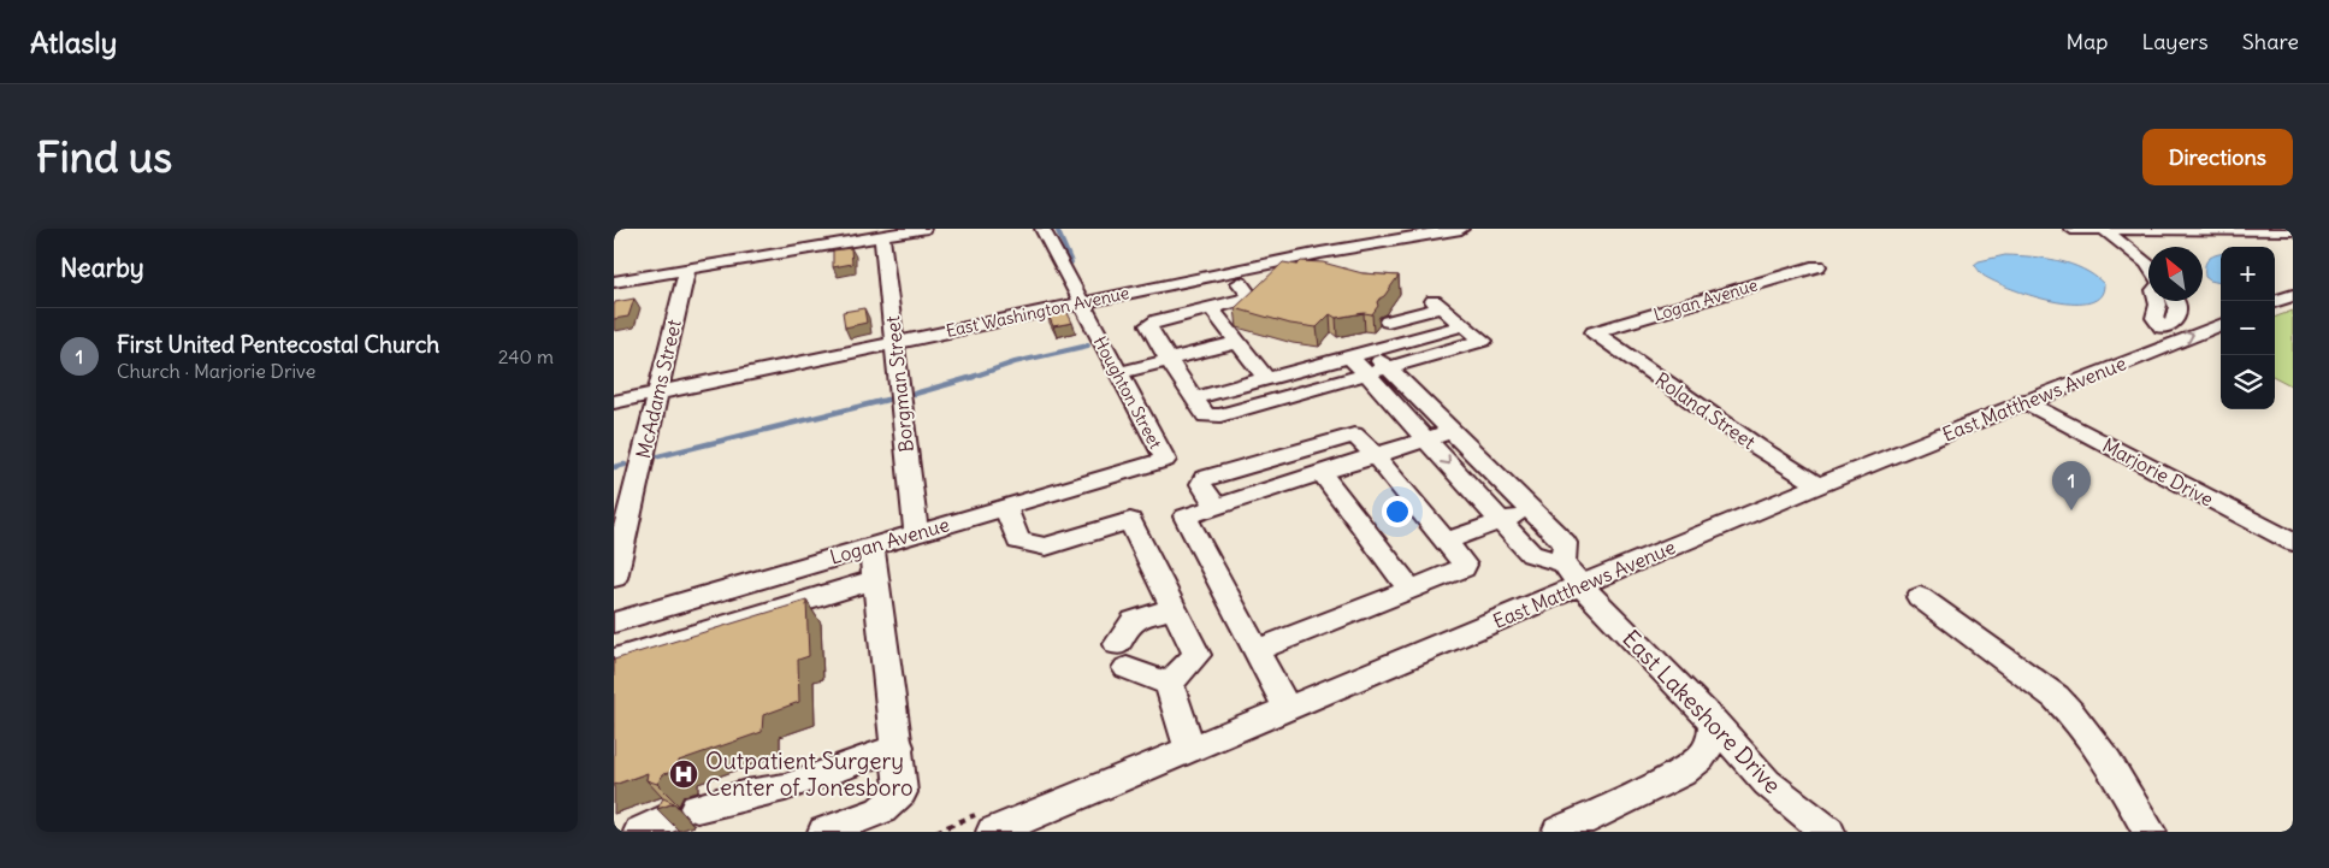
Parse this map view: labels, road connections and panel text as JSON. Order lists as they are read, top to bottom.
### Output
{
  "streets": {
    "street": [
      "Logan Avenue",
      "East Washington Avenue",
      "Borgman Street",
      "McAdams Street",
      "Houghton Street",
      "East Matthews Avenue",
      "Roland Street",
      "Marjorie Drive",
      "East Lakeshore Drive"
    ]
  },
  "crossings": [
    ["Logan Avenue", "Borgman Street"],
    ["Logan Avenue", "Houghton Street"],
    ["Logan Avenue", "Roland Street"],
    ["East Washington Avenue", "Borgman Street"],
    ["East Washington Avenue", "McAdams Street"],
    ["East Washington Avenue", "Houghton Street"],
    ["East Matthews Avenue", "Roland Street"],
    ["East Matthews Avenue", "Marjorie Drive"],
    ["East Matthews Avenue", "East Lakeshore Drive"]
  ],
  "places": {
    "hospital": ["Outpatient Surgery Center of Jonesboro"]
  },
  "north": "top left",
  "page": {
    "header": "Atlasly",
    "nav": ["Map", "Layers", "Share"],
    "buttons": "Directions",
    "title": "Find us",
    "heading": "Nearby",
    "map_buttons": ["+", "−"],
    "list": [
      {
        "mark": "1",
        "name": "First United Pentecostal Church",
        "note": "Church · Marjorie Drive",
        "value": "240 m"
      }
    ],
    "pins": "1"
  }
}
